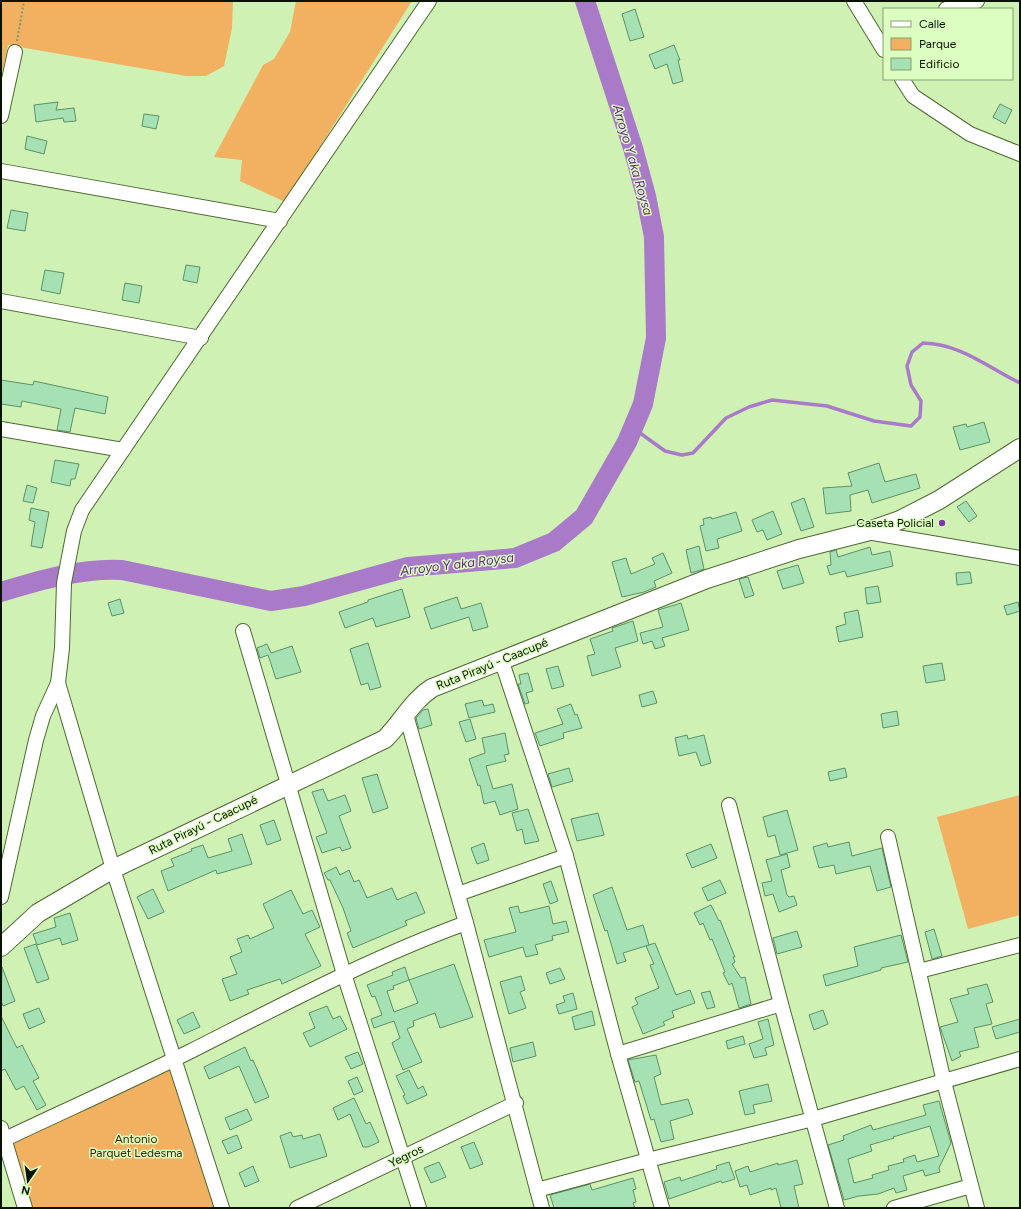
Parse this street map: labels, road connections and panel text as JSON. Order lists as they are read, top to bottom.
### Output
{
  "streets": {
    "main road": ["Ruta Pirayú - Caacupé"],
    "street": ["Yegros"]
  },
  "water": ["Arroyo Y aka Roysa"],
  "parks": ["Antonio Parquet Ledesma"],
  "places": ["Caseta Policial"],
  "legend": ["Calle", "Parque", "Edificio"],
  "north": "bottom"
}
